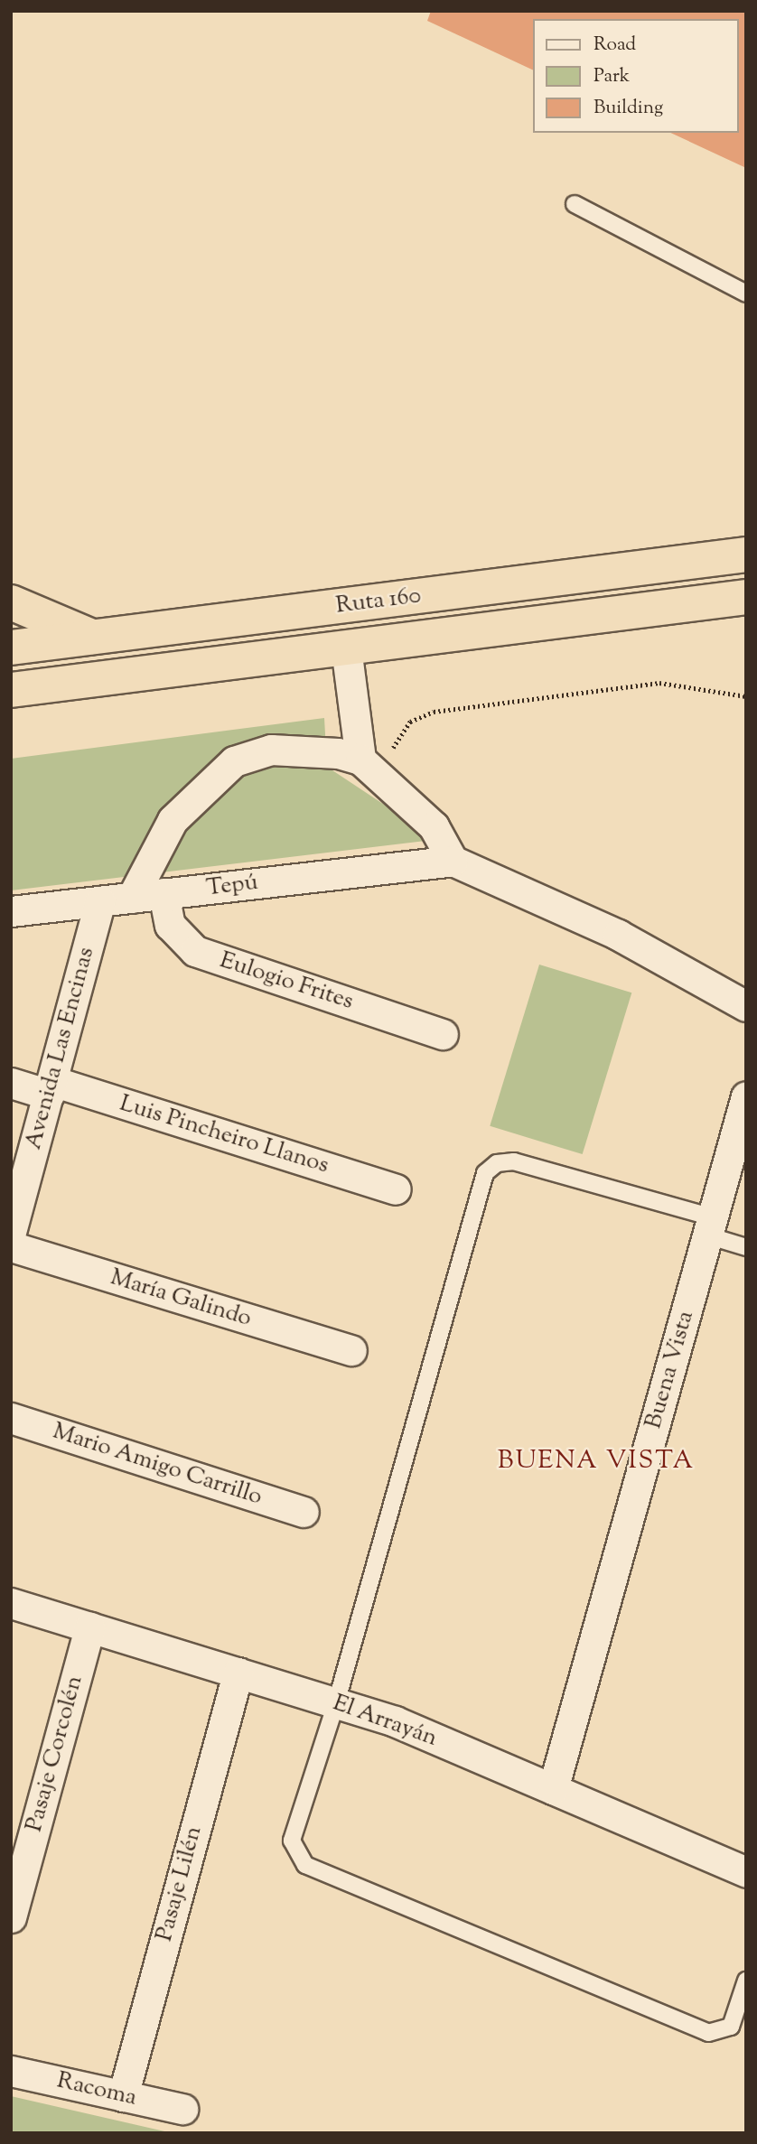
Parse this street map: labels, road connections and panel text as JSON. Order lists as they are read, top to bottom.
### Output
{
  "streets": {
    "highway": ["Ruta 160"],
    "street": [
      "Tepú",
      "Eulogio Frites",
      "Avenida Las Encinas",
      "Luis Pincheiro Llanos",
      "María Galindo",
      "Buena Vista",
      "Mario Amigo Carrillo",
      "El Arrayán",
      "Pasaje Corcolén",
      "Pasaje Lilén",
      "Racoma"
    ]
  },
  "crossings": [
    ["Tepú", "Eulogio Frites"],
    ["Tepú", "Avenida Las Encinas"],
    ["Avenida Las Encinas", "Luis Pincheiro Llanos"],
    ["Buena Vista", "El Arrayán"],
    ["El Arrayán", "Pasaje Corcolén"],
    ["El Arrayán", "Pasaje Lilén"],
    ["Pasaje Lilén", "Racoma"]
  ],
  "districts": ["BUENA VISTA"],
  "legend": ["Road", "Park", "Building"]
}
